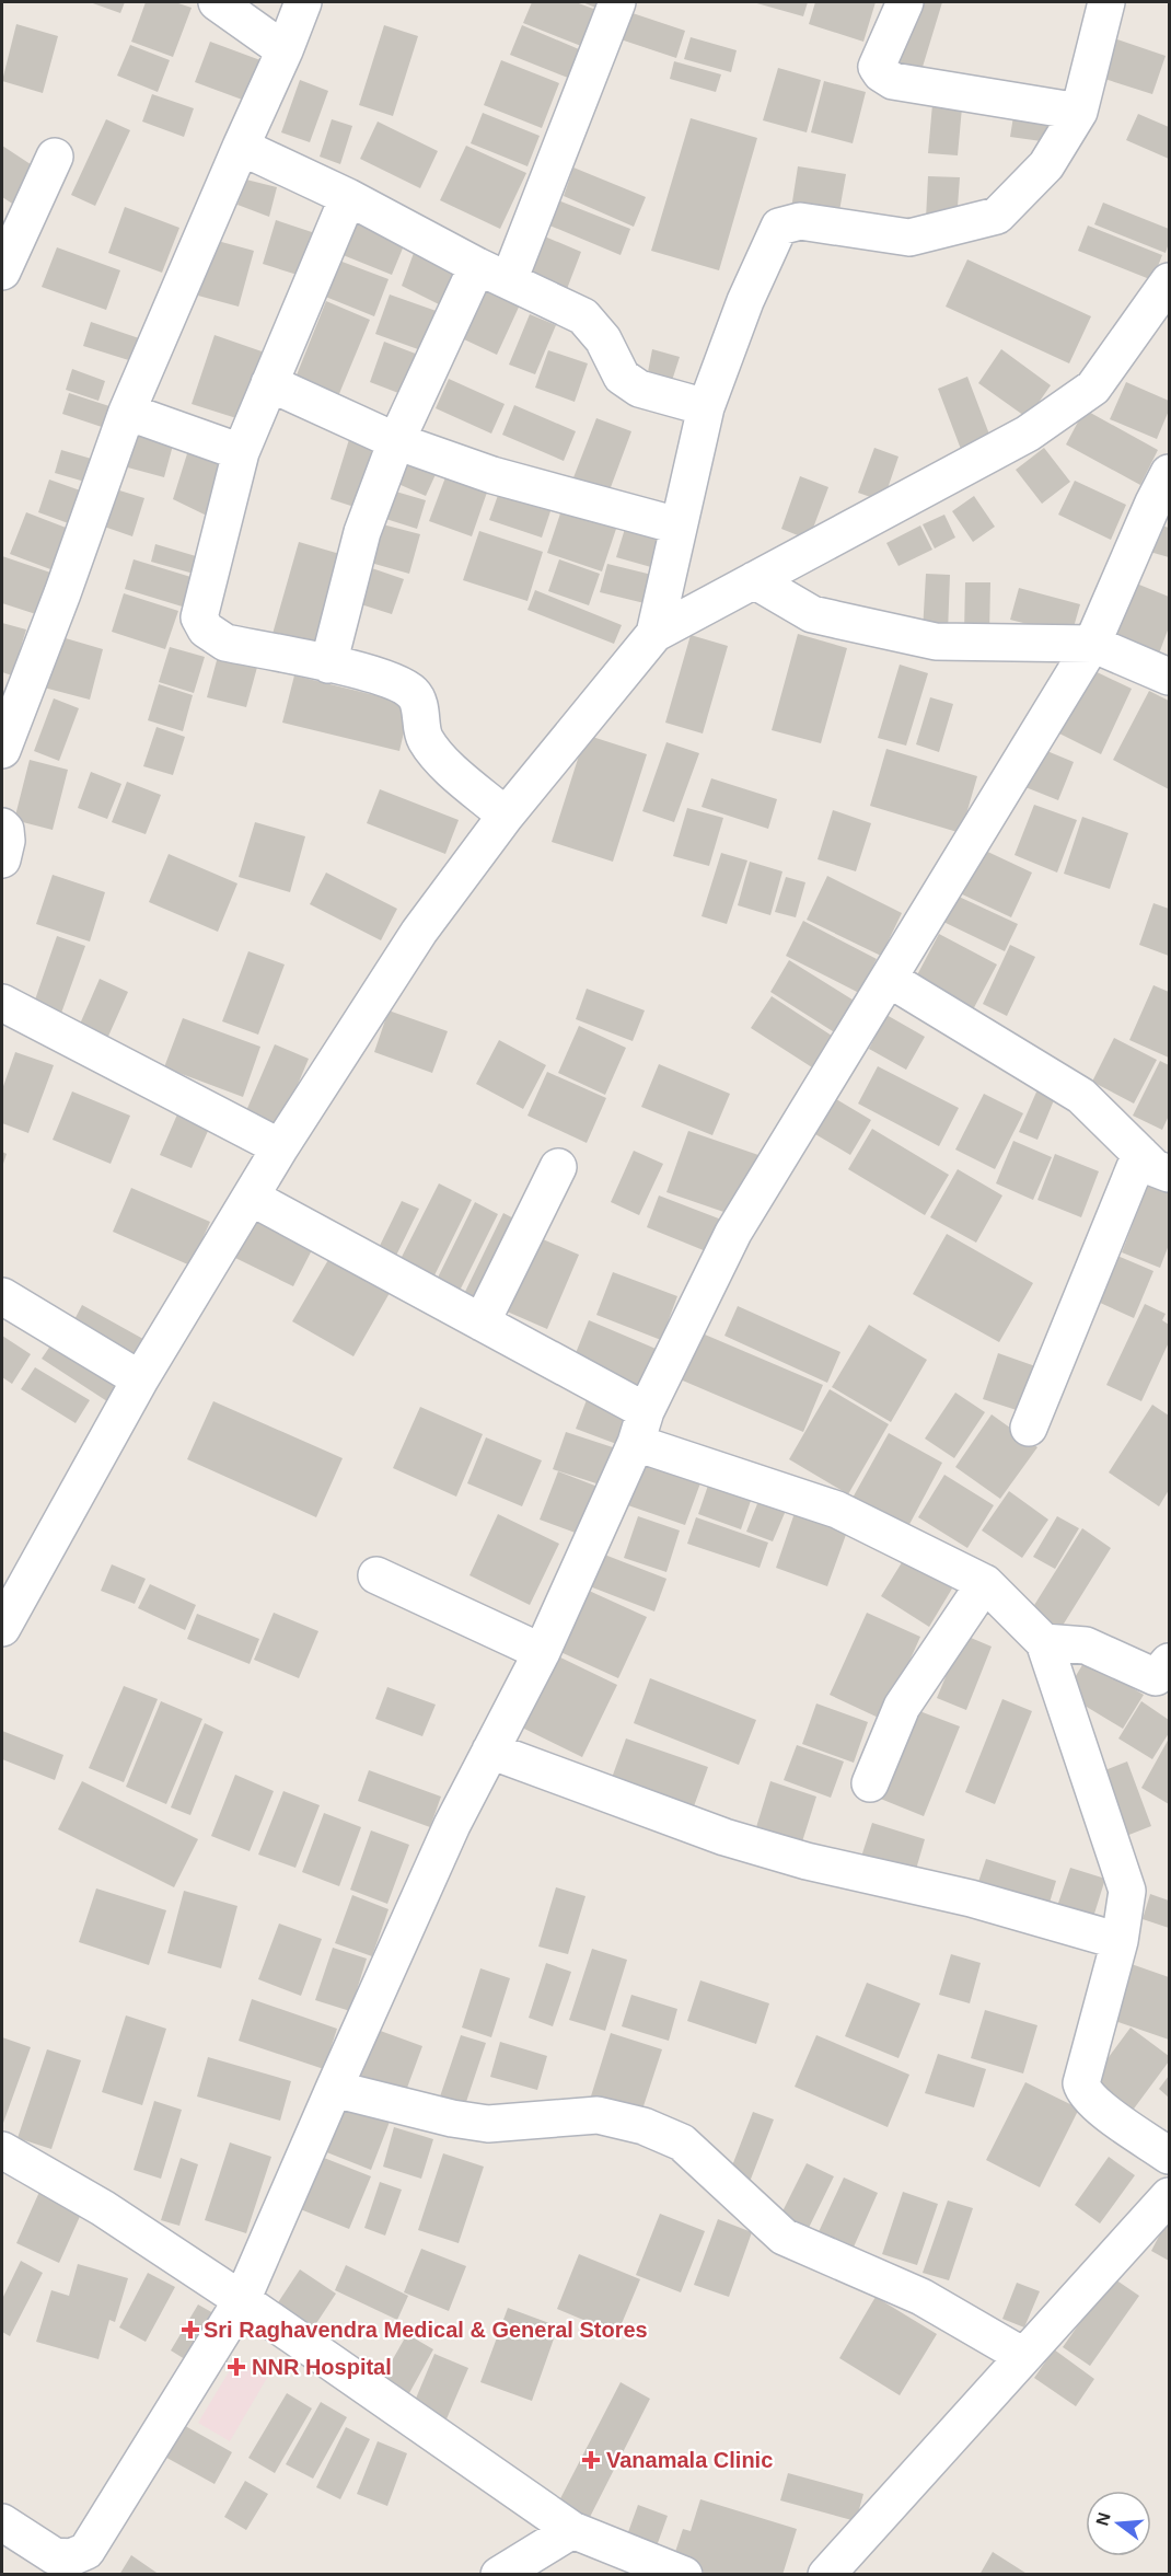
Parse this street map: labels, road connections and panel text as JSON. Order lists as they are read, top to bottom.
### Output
{
  "places": {
    "health": ["Sri Raghavendra Medical & General Stores", "NNR Hospital", "Vanamala Clinic"]
  },
  "north": "left"
}
